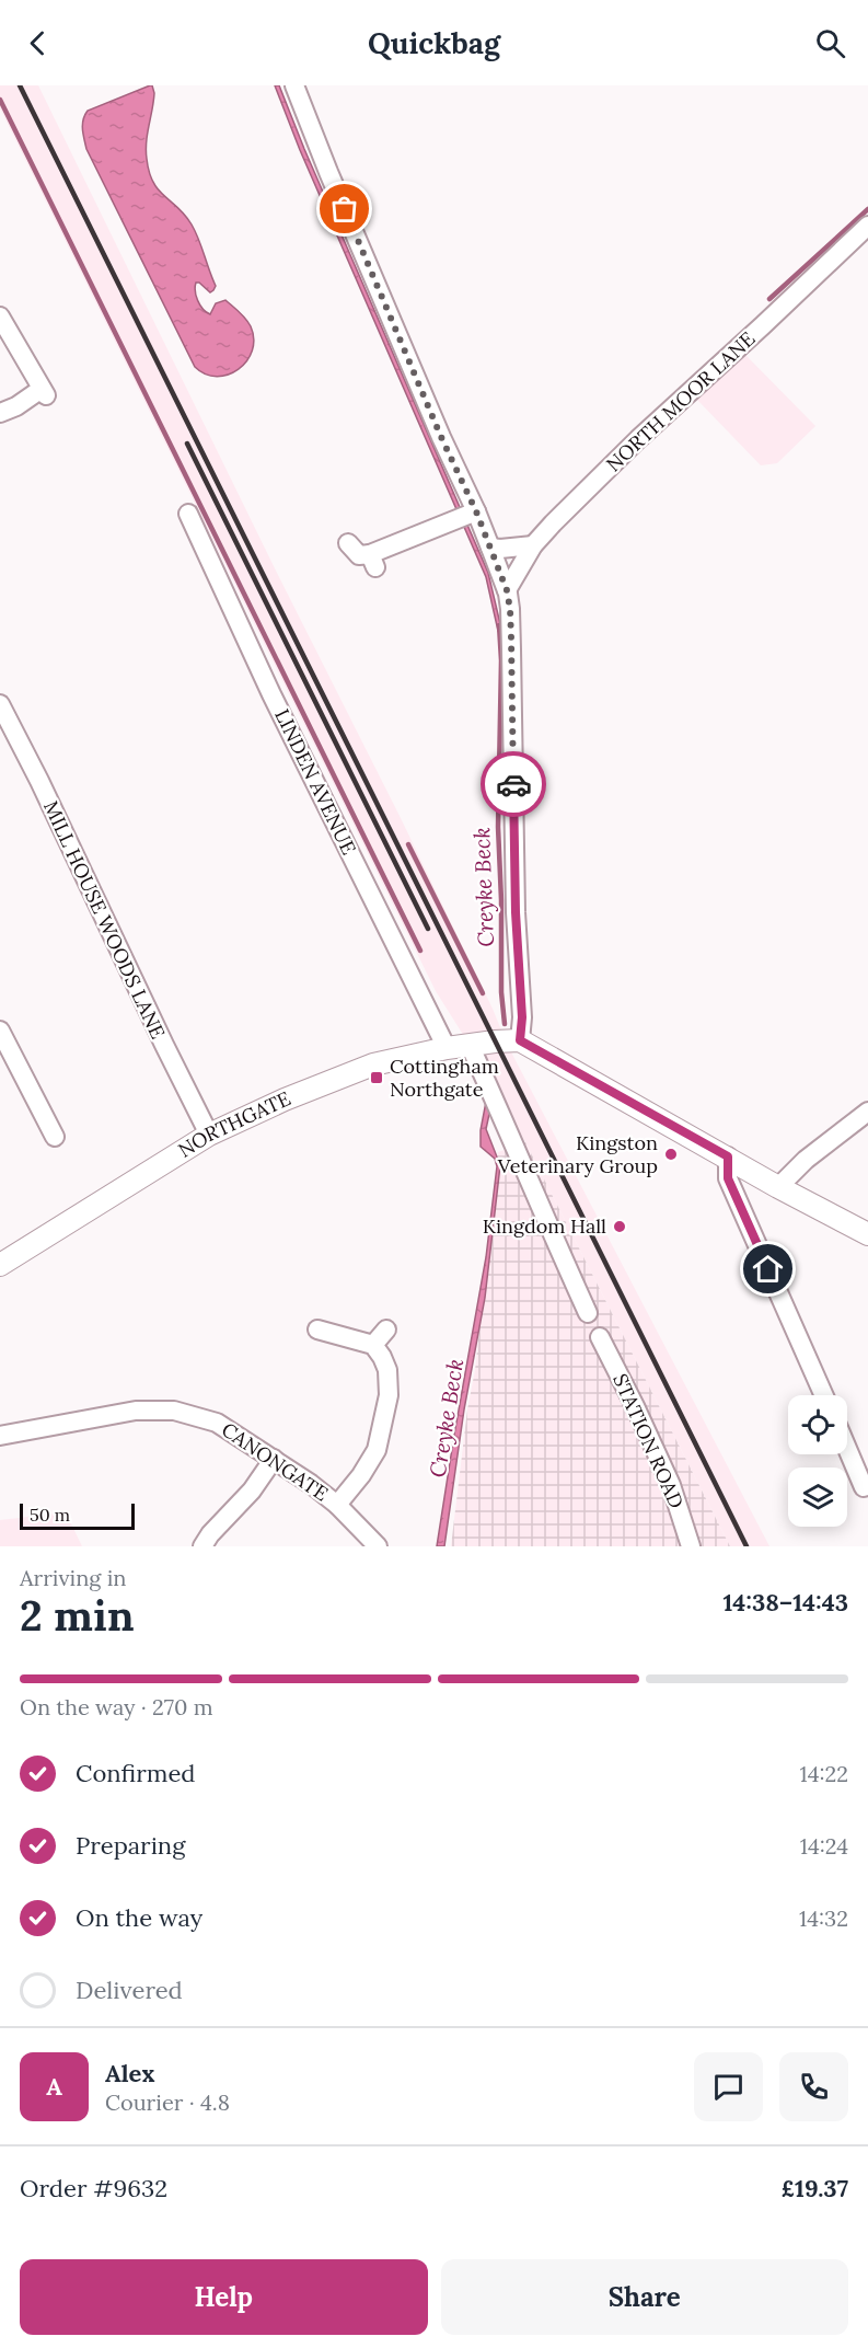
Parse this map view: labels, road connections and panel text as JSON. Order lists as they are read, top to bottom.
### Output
{
  "streets": {
    "street": [
      "NORTH MOOR LANE",
      "LINDEN AVENUE",
      "MILL HOUSE WOODS LANE",
      "NORTHGATE",
      "STATION ROAD",
      "CANONGATE"
    ]
  },
  "crossings": [
    ["LINDEN AVENUE", "NORTHGATE"],
    ["MILL HOUSE WOODS LANE", "NORTHGATE"]
  ],
  "water": ["Creyke Beck"],
  "places": {
    "transit": ["Cottingham Northgate"],
    "other": ["Kingston Veterinary Group", "Kingdom Hall"]
  },
  "scale_bar": "50 m",
  "page": {
    "header": "Quickbag",
    "scale": "50 m",
    "heading": ["2 min", "Arriving in", "14:38–14:43"],
    "panel": [
      "Alex",
      "Courier · 4.8",
      "Order #9632",
      "£19.37"
    ],
    "bar": "On the way · 270 m",
    "list": [
      ["Confirmed", "14:22"],
      ["Preparing", "14:24"],
      ["On the way", "14:32"],
      "Delivered"
    ],
    "round": "A",
    "buttons": ["Help", "Share"]
  }
}
